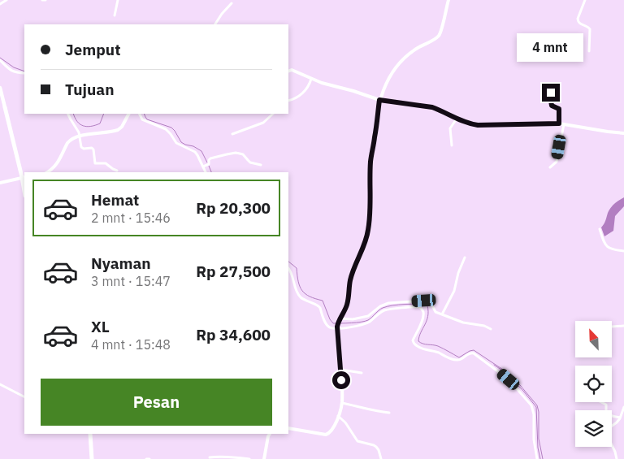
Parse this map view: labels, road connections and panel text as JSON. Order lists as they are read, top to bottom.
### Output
{
  "north": "top left",
  "page": {
    "banner": ["Jemput", "Tujuan"],
    "bubble": "4 mnt",
    "list": [
      {
        "name": "Hemat",
        "note": "2 mnt · 15:46",
        "value": "Rp 20,300"
      },
      {
        "name": "Nyaman",
        "note": "3 mnt · 15:47",
        "value": "Rp 27,500"
      },
      {
        "name": "XL",
        "note": "4 mnt · 15:48",
        "value": "Rp 34,600"
      }
    ],
    "buttons": "Pesan"
  }
}
